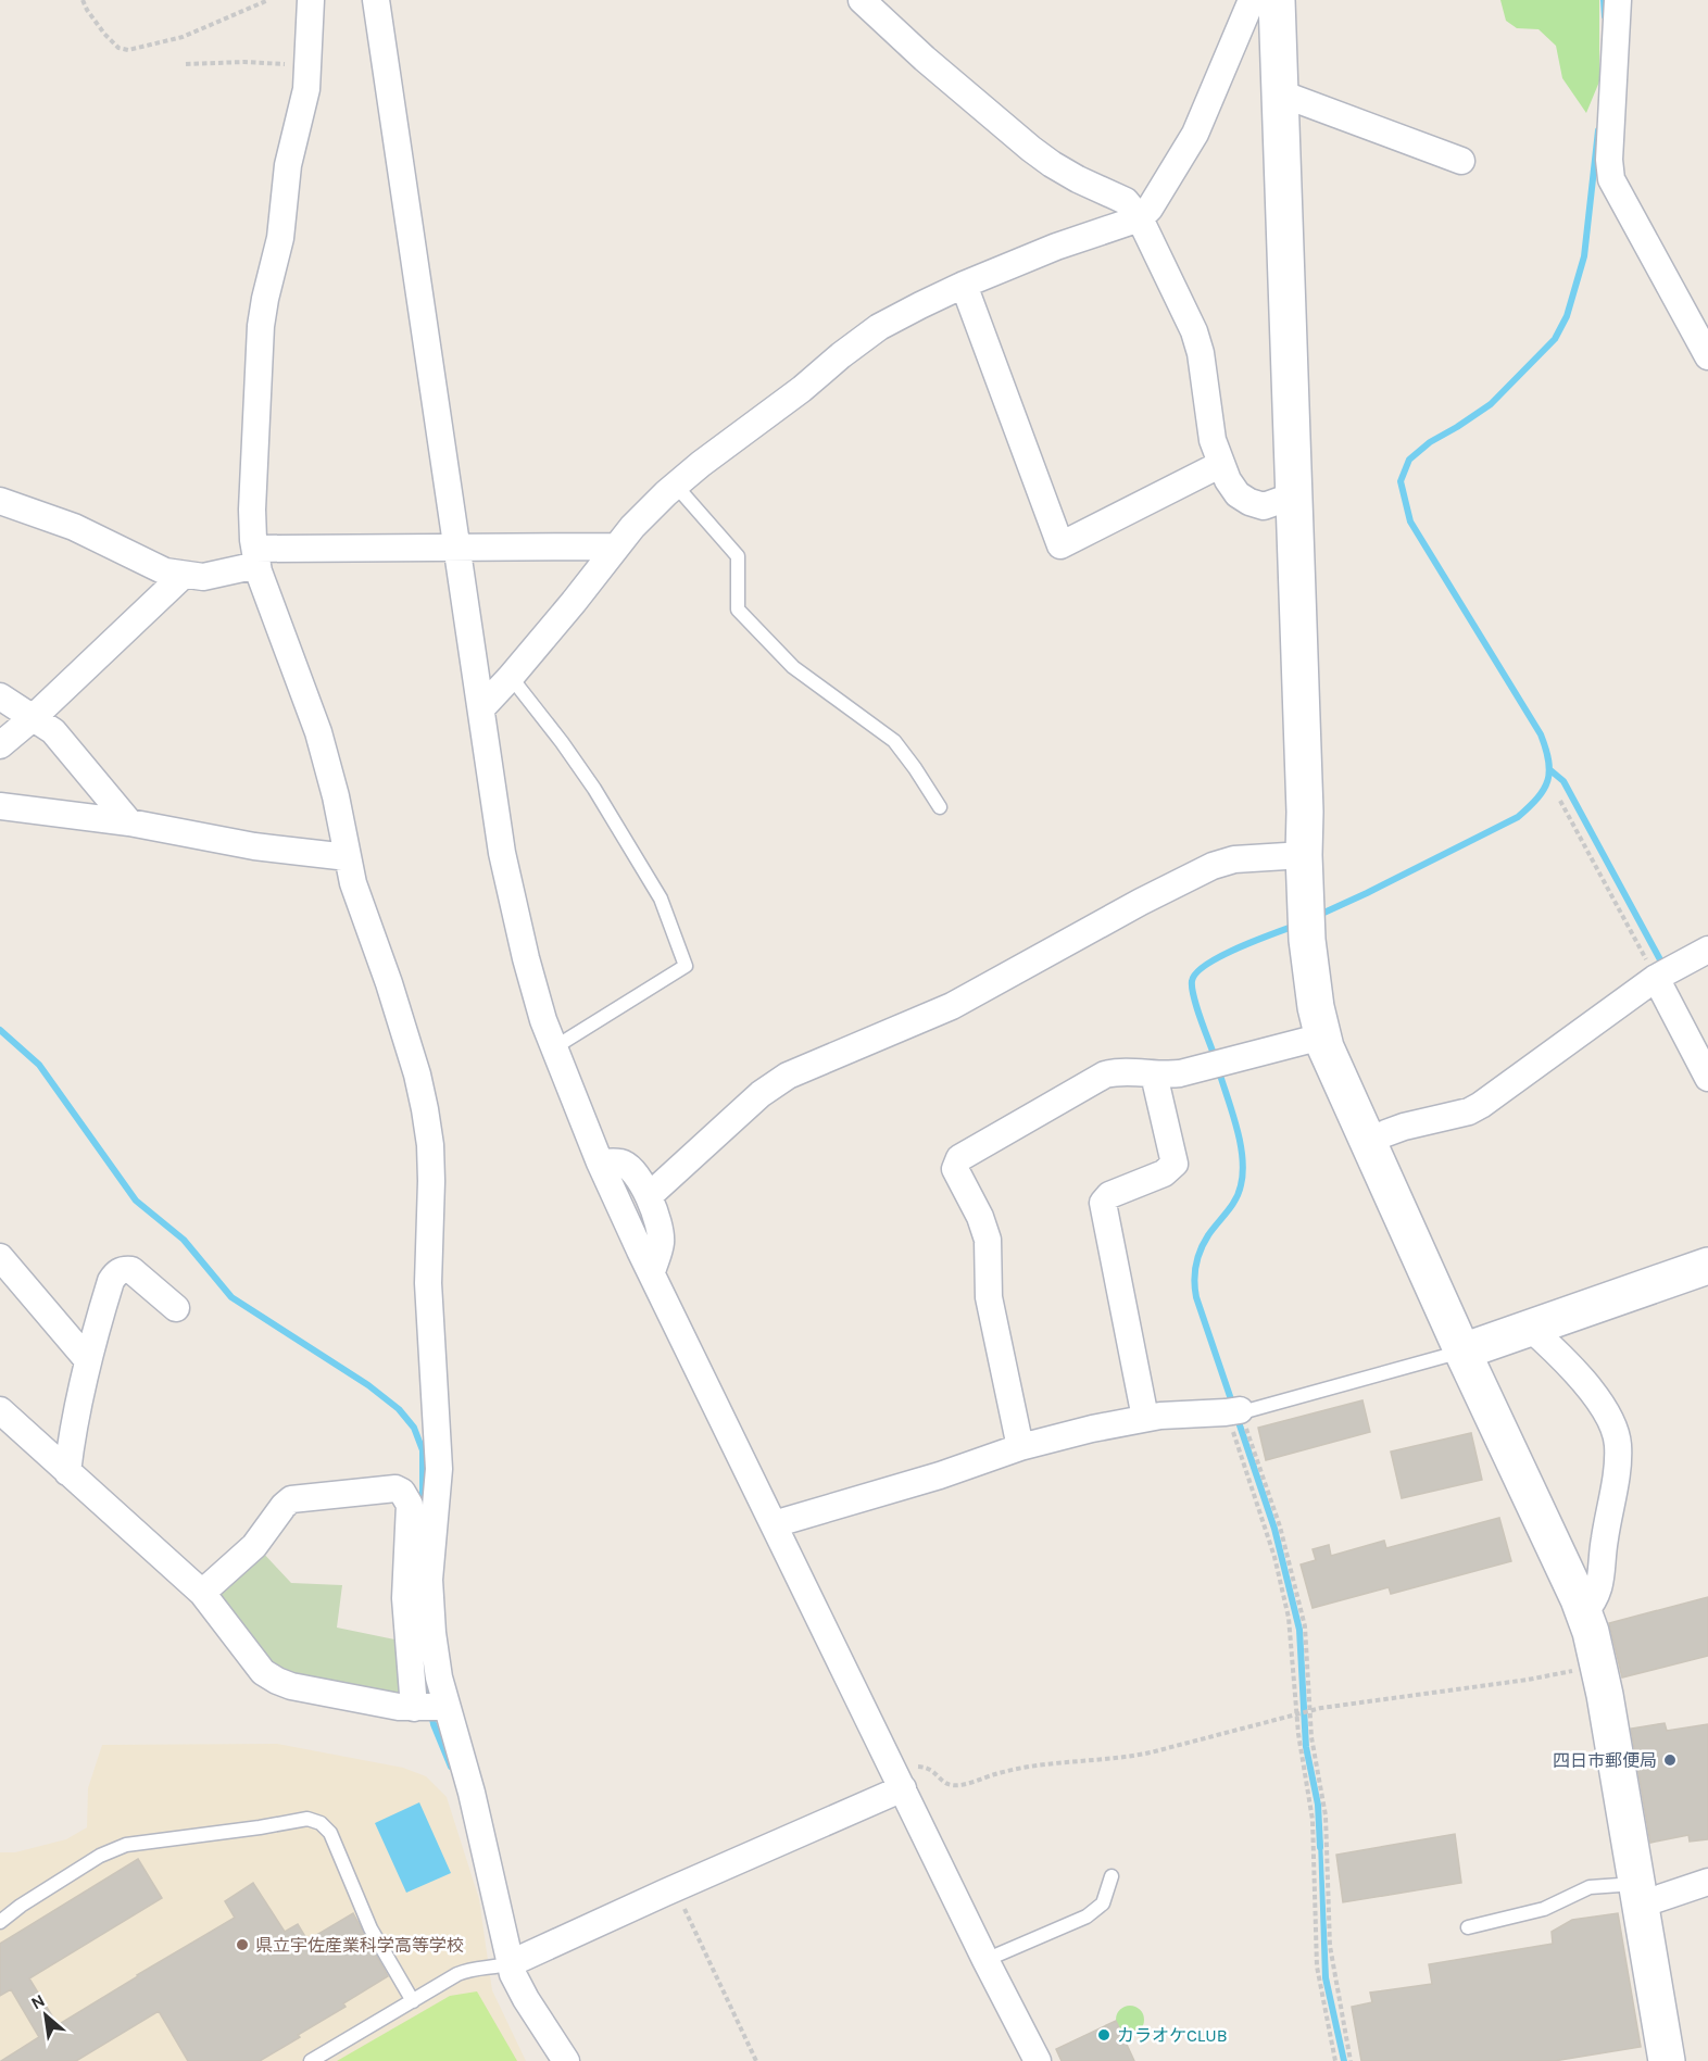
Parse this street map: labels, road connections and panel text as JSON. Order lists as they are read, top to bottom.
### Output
{
  "places": ["四日市郵便局", "県立宇佐産業科学高等学校", "カラオケCLUB"],
  "north": "top left"
}
